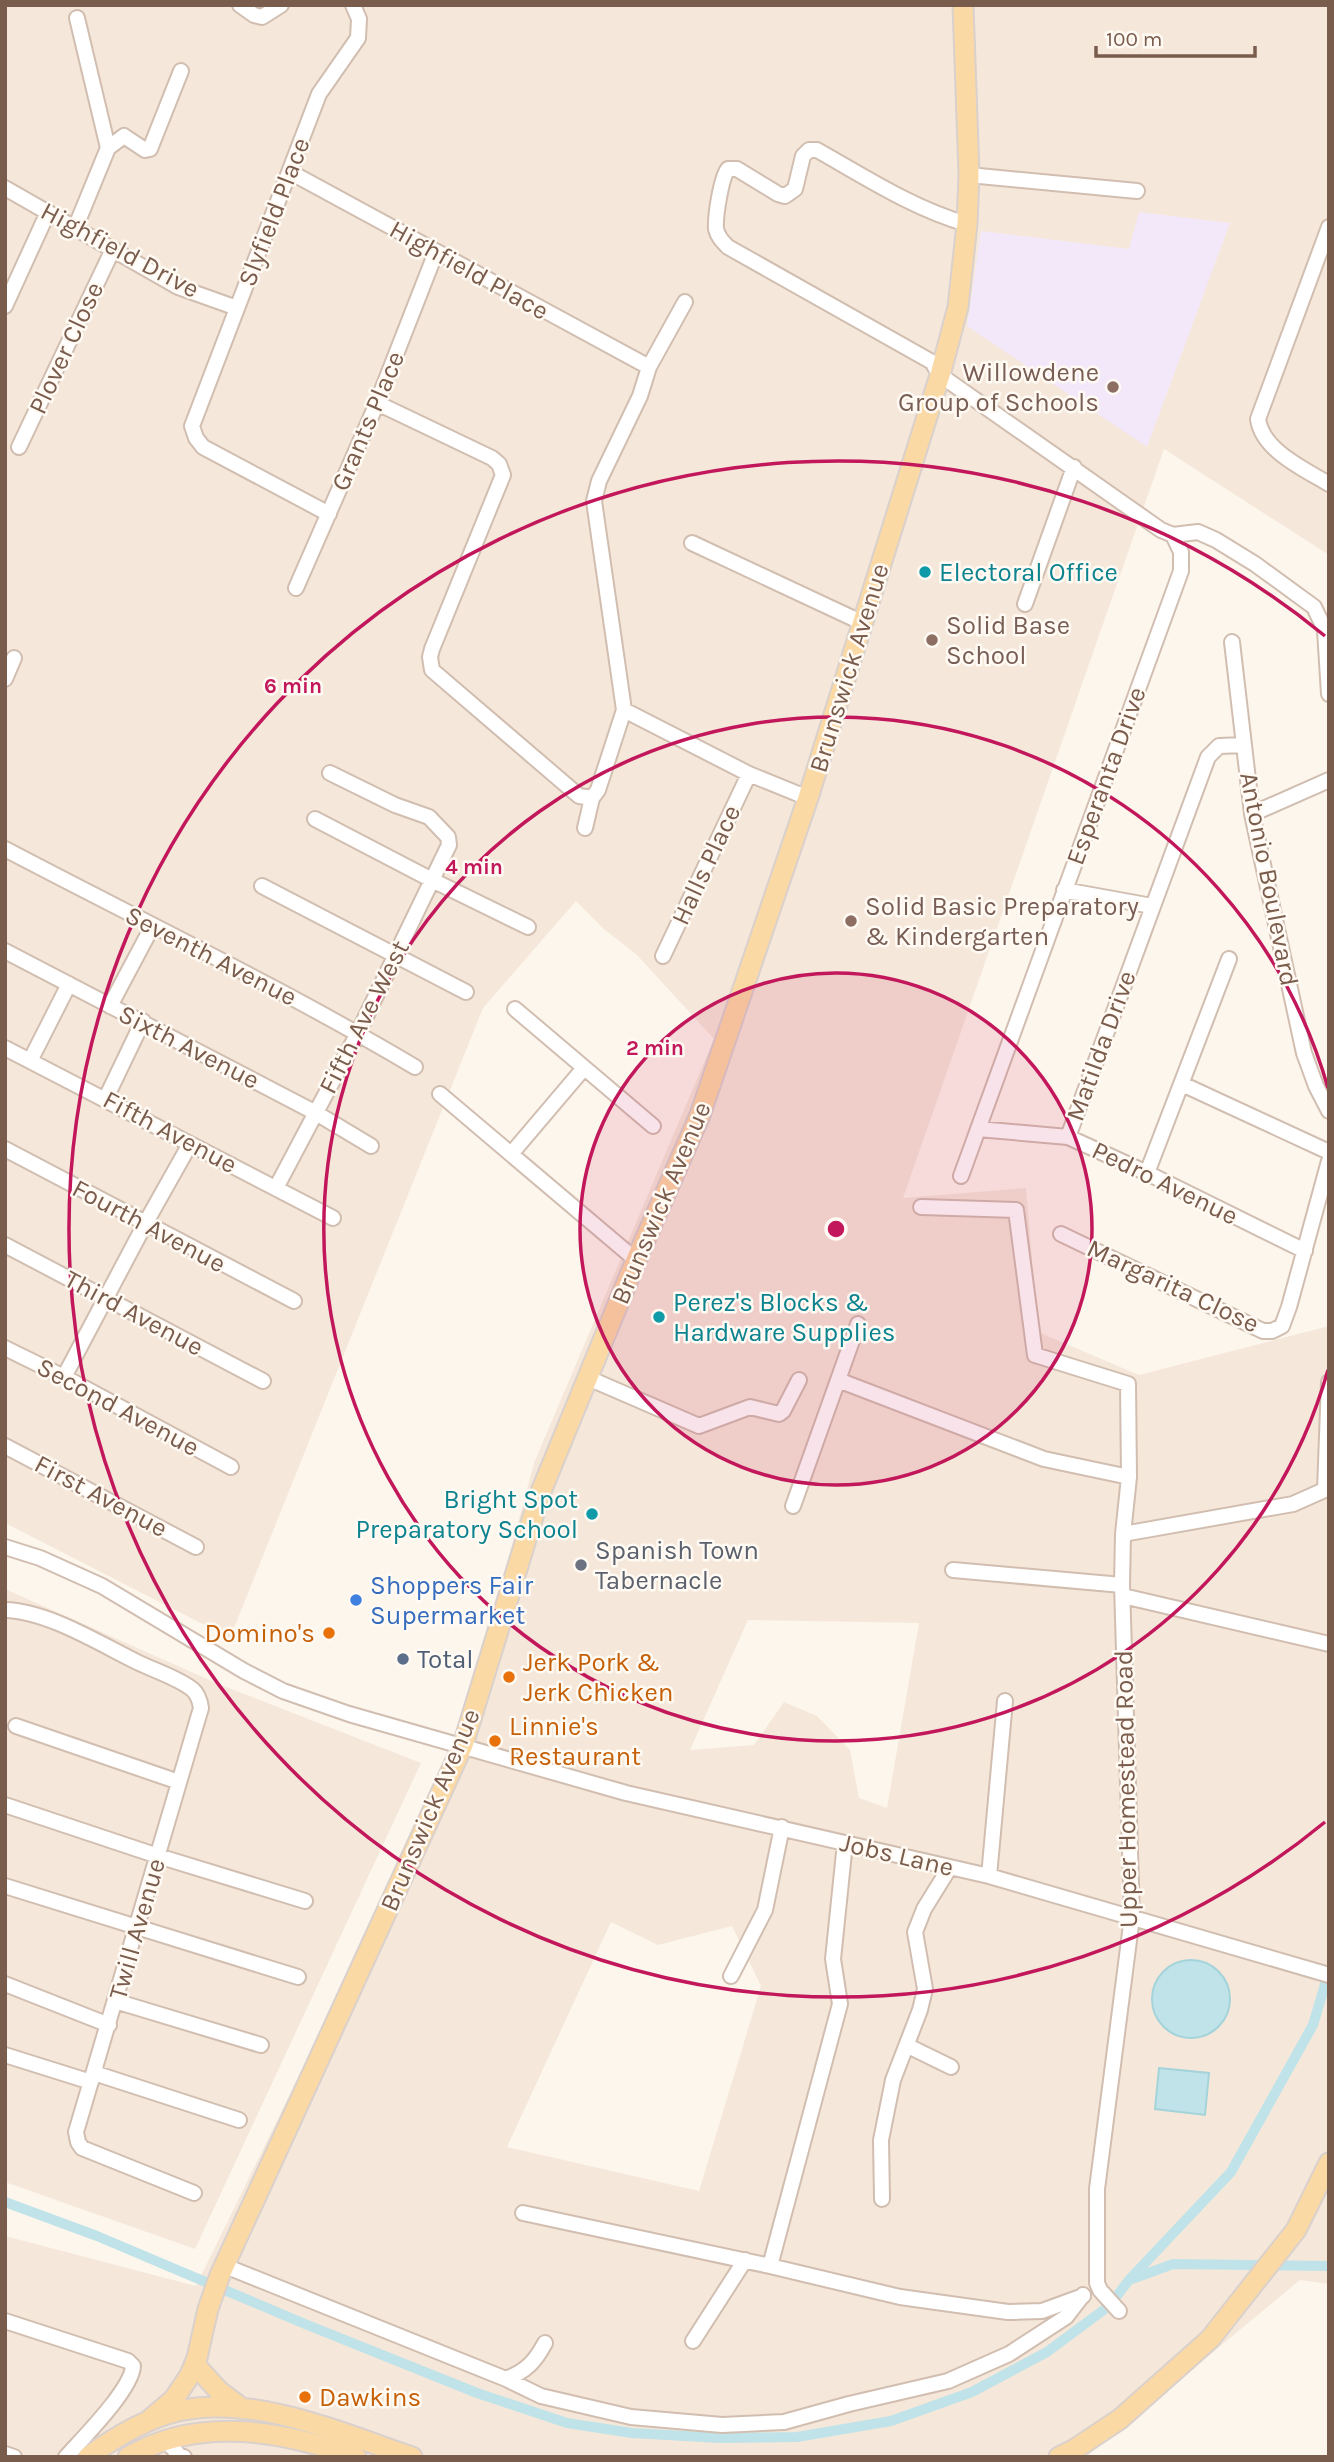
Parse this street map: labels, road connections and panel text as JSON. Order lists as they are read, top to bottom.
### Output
{
  "streets": {
    "main road": ["Brunswick Avenue"],
    "street": [
      "Slyfield Place",
      "Highfield Drive",
      "Highfield Place",
      "Plover Close",
      "Grants Place",
      "Esperanta Drive",
      "Halls Place",
      "Antonio Boulevard",
      "Seventh Avenue",
      "Fifth Ave West",
      "Matilda Drive",
      "Sixth Avenue",
      "Fifth Avenue",
      "Pedro Avenue",
      "Fourth Avenue",
      "Margarita Close",
      "Third Avenue",
      "Second Avenue",
      "First Avenue",
      "Upper Homestead Road",
      "Jobs Lane",
      "Twill Avenue"
    ]
  },
  "crossings": [
    ["Slyfield Place", "Highfield Drive"],
    ["Slyfield Place", "Highfield Place"],
    ["Slyfield Place", "Grants Place"],
    ["Highfield Drive", "Plover Close"],
    ["Highfield Place", "Grants Place"],
    ["Brunswick Avenue", "Jobs Lane"],
    ["Esperanta Drive", "Pedro Avenue"],
    ["Antonio Boulevard", "Matilda Drive"],
    ["Seventh Avenue", "Fifth Ave West"],
    ["Fifth Ave West", "Sixth Avenue"],
    ["Fifth Ave West", "Fifth Avenue"],
    ["Matilda Drive", "Pedro Avenue"],
    ["Pedro Avenue", "Margarita Close"],
    ["Upper Homestead Road", "Jobs Lane"]
  ],
  "places": [
    "Willowdene Group of Schools",
    "Electoral Office",
    "Solid Base School",
    "Solid Basic Preparatory & Kindergarten",
    "Perez's Blocks & Hardware Supplies",
    "Bright Spot Preparatory School",
    "Spanish Town Tabernacle",
    "Shoppers Fair Supermarket",
    "Domino's",
    "Total",
    "Jerk Pork & Jerk Chicken",
    "Linnie's Restaurant",
    "Dawkins"
  ],
  "scale_bar": "100 m",
  "rings": ["6 min", "4 min", "2 min"]
}
